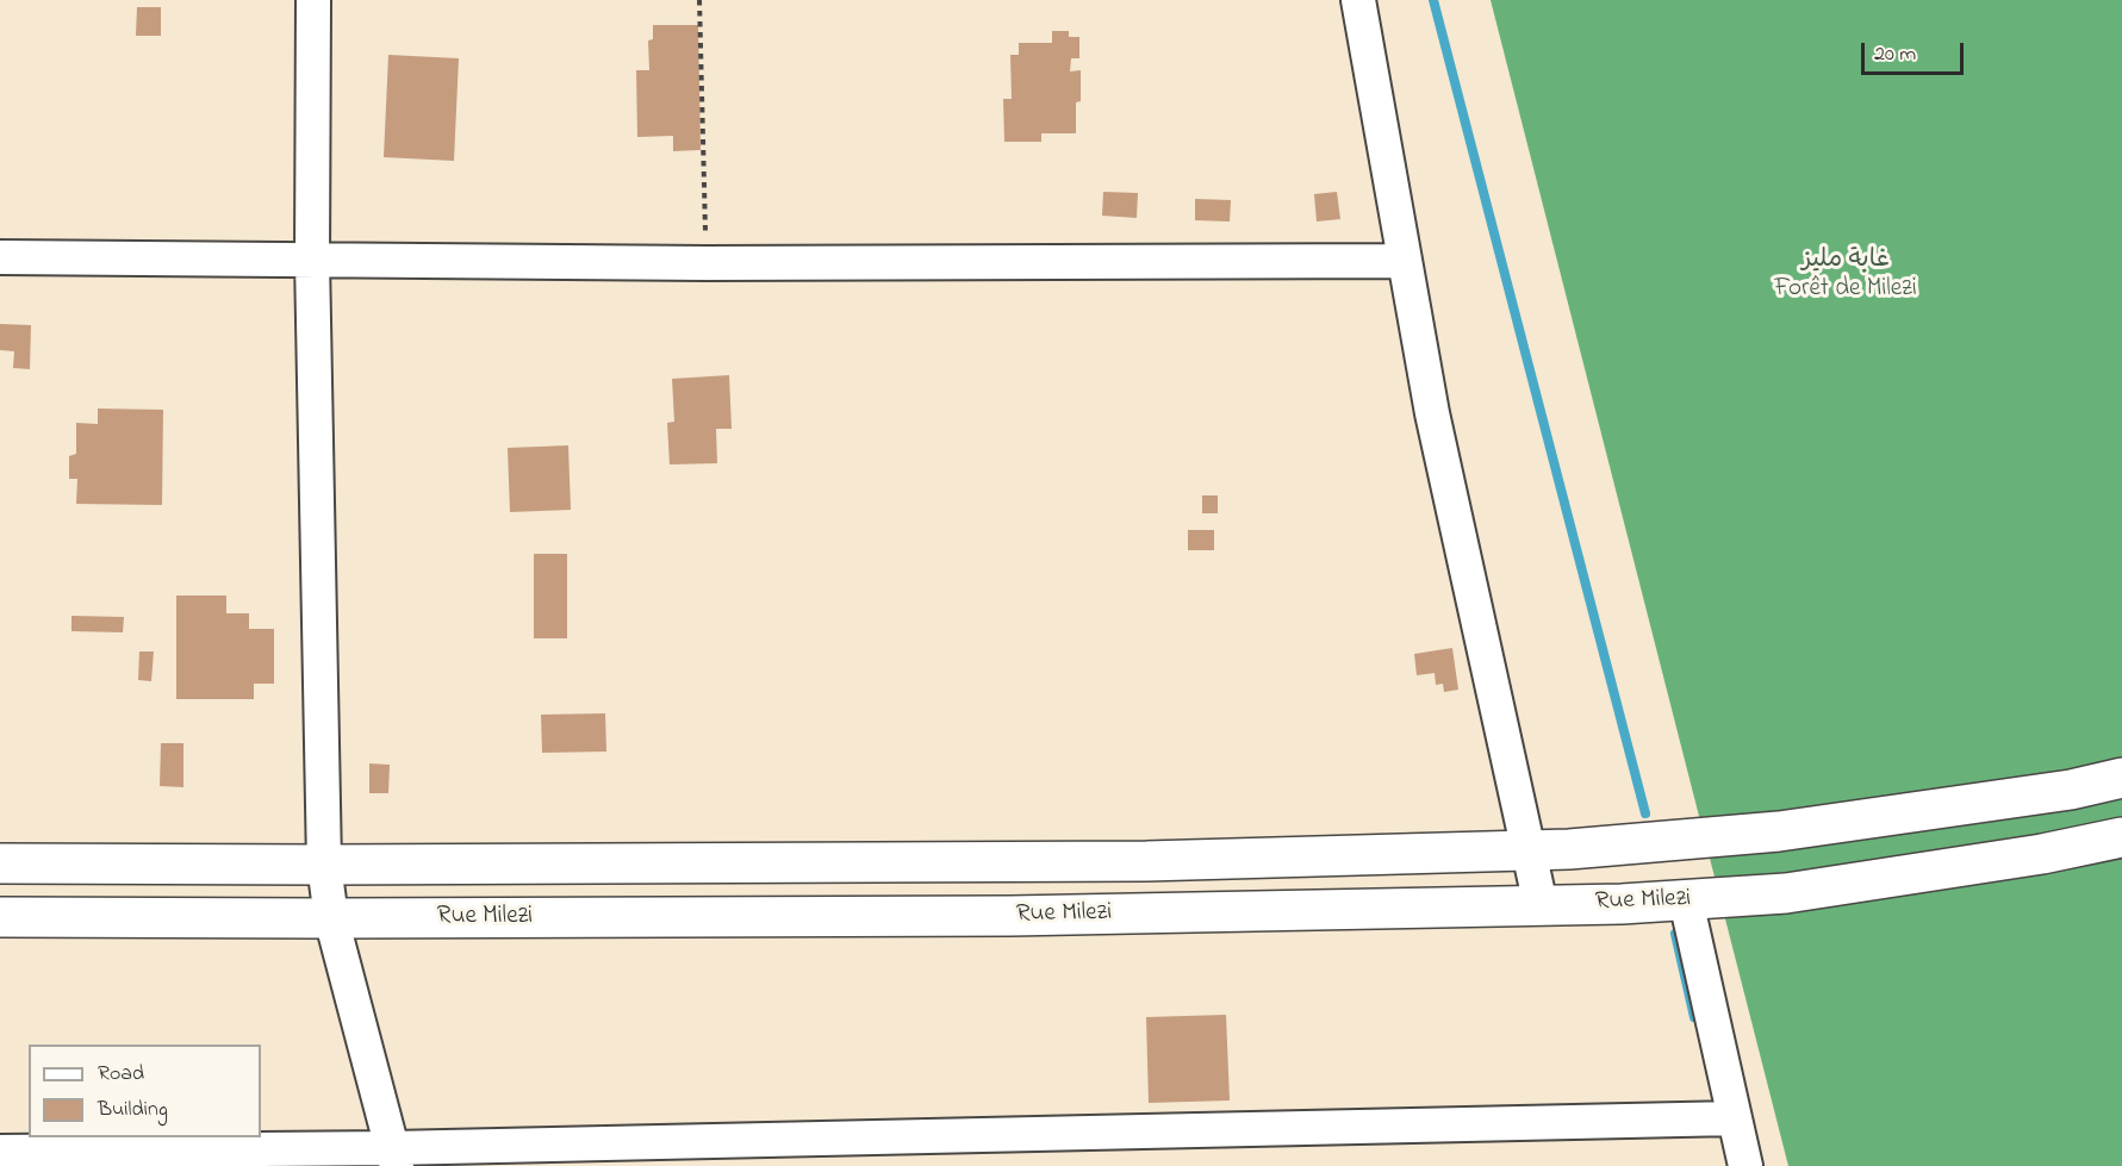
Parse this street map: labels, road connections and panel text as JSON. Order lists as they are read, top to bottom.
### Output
{
  "streets": {
    "street": ["Rue Milezi"]
  },
  "parks": ["غابة مليز Forêt de Milezi"],
  "legend": ["Road", "Building"],
  "scale_bar": "20 m"
}
